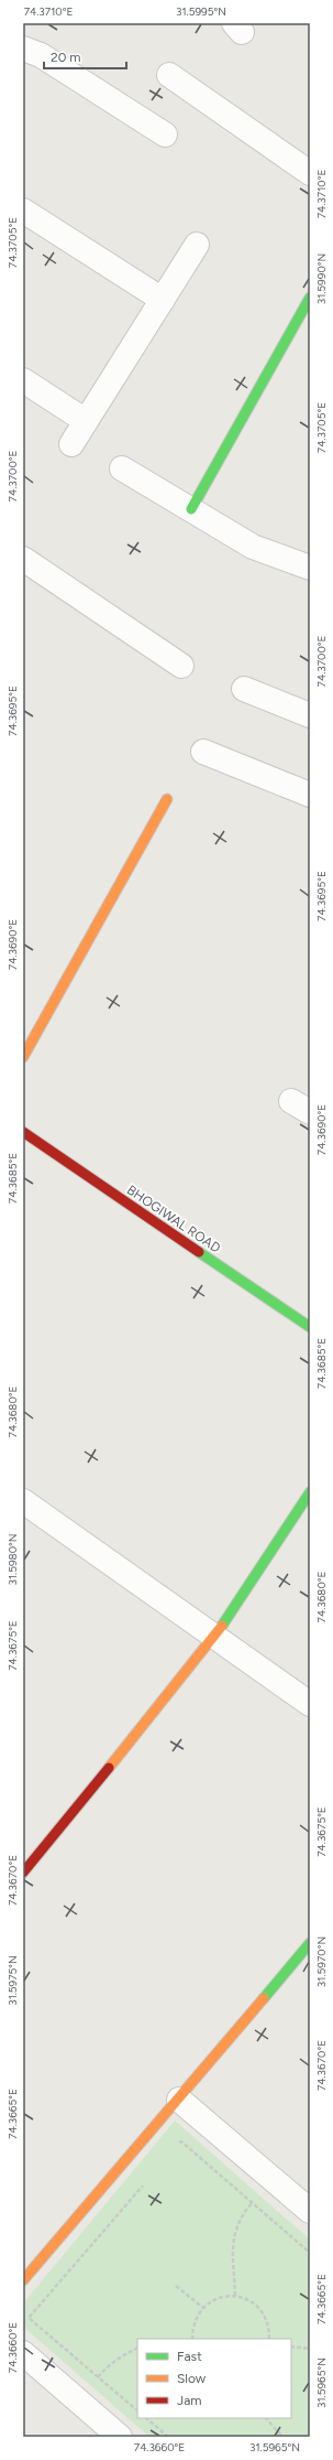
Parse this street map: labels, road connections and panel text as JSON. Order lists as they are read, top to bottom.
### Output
{
  "streets": {
    "street": ["BHOGIWAL ROAD"]
  },
  "legend": ["Fast", "Slow", "Jam"],
  "scale_bar": "20 m",
  "coordinates": [
    "74.3710°E",
    "31.5995°N",
    "74.3705°E",
    "31.5990°N",
    "74.3700°E",
    "74.3695°E",
    "74.3690°E",
    "74.3685°E",
    "74.3680°E",
    "31.5980°N",
    "74.3675°E",
    "74.3670°E",
    "31.5970°N",
    "31.5975°N",
    "74.3665°E",
    "74.3660°E",
    "31.5965°N"
  ]
}
